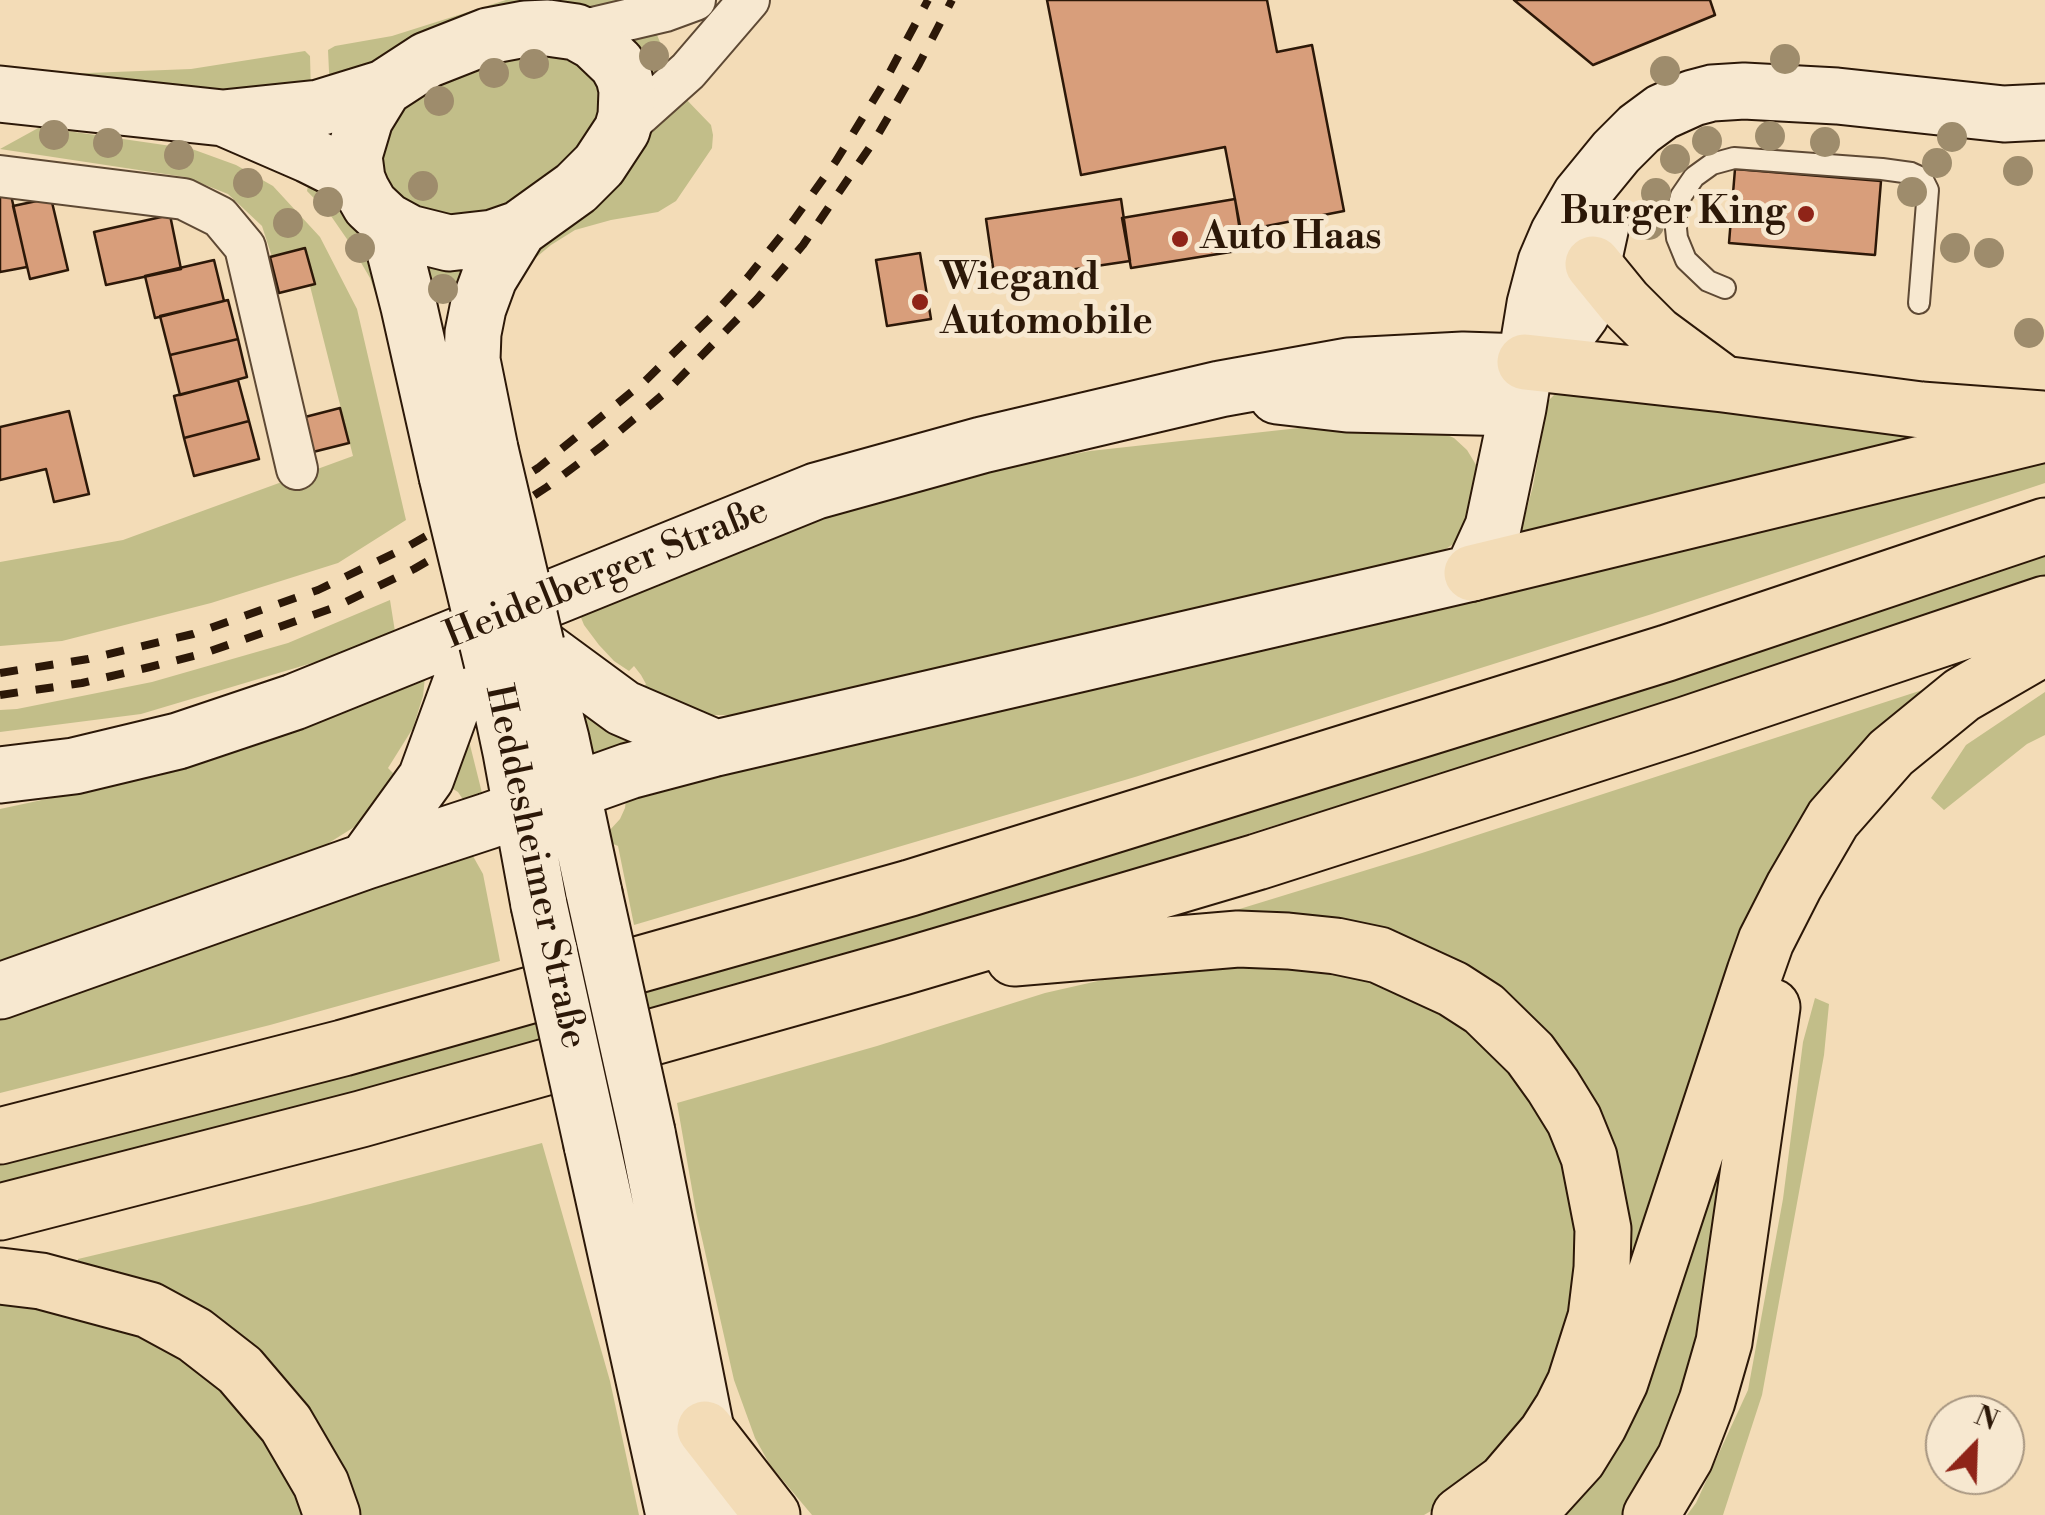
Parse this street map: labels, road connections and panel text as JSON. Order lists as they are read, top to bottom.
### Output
{
  "streets": {
    "main road": ["Heidelberger Straße", "Heddesheimer Straße"]
  },
  "places": ["Burger King", "Auto Haas", "Wiegand Automobile"],
  "north": "top right"
}
